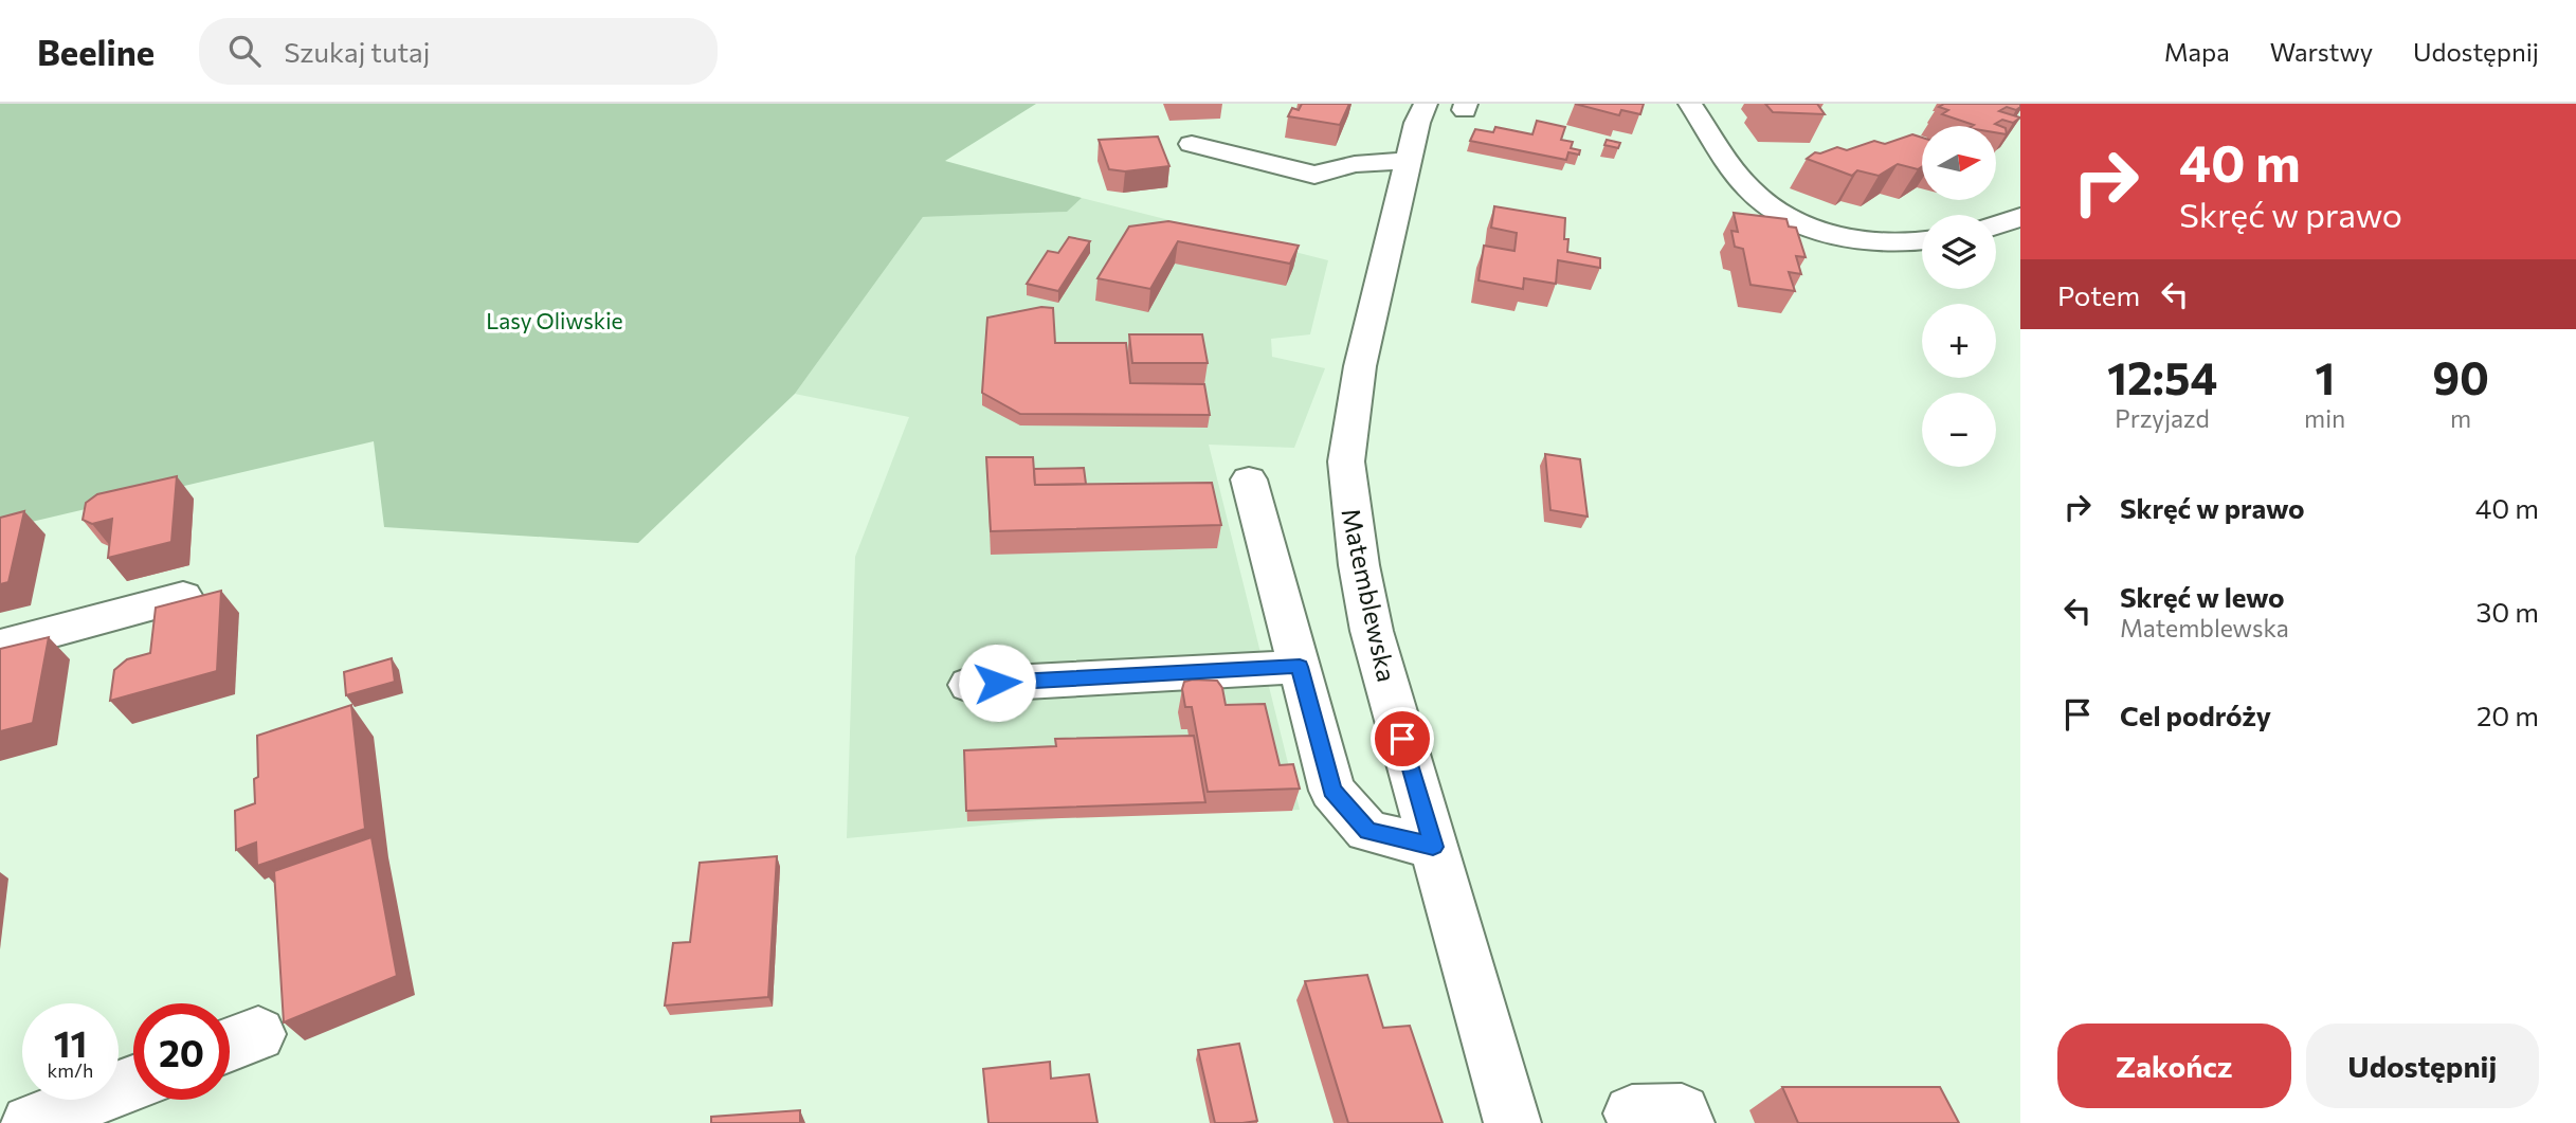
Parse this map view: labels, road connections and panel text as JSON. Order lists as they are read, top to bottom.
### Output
{
  "streets": {
    "street": ["Matemblewska"]
  },
  "parks": ["Lasy Oliwskie"],
  "north": "right",
  "page": {
    "header": "Beeline",
    "search": "Szukaj tutaj",
    "nav": ["Mapa", "Warstwy", "Udostępnij"],
    "turn": ["40 m", "Skręć w prawo"],
    "map_buttons": ["+", "−"],
    "then": "Potem",
    "eta": [
      "12:54",
      "Przyjazd",
      "1",
      "min",
      "90",
      "m"
    ],
    "list": [
      {
        "name": "Skręć w prawo",
        "value": "40 m"
      },
      {
        "name": "Skręć w lewo",
        "note": "Matemblewska",
        "value": "30 m"
      },
      {
        "name": "Cel podróży",
        "value": "20 m"
      }
    ],
    "speed": "11 km/h",
    "limit": "20",
    "buttons": ["Zakończ", "Udostępnij"]
  }
}
